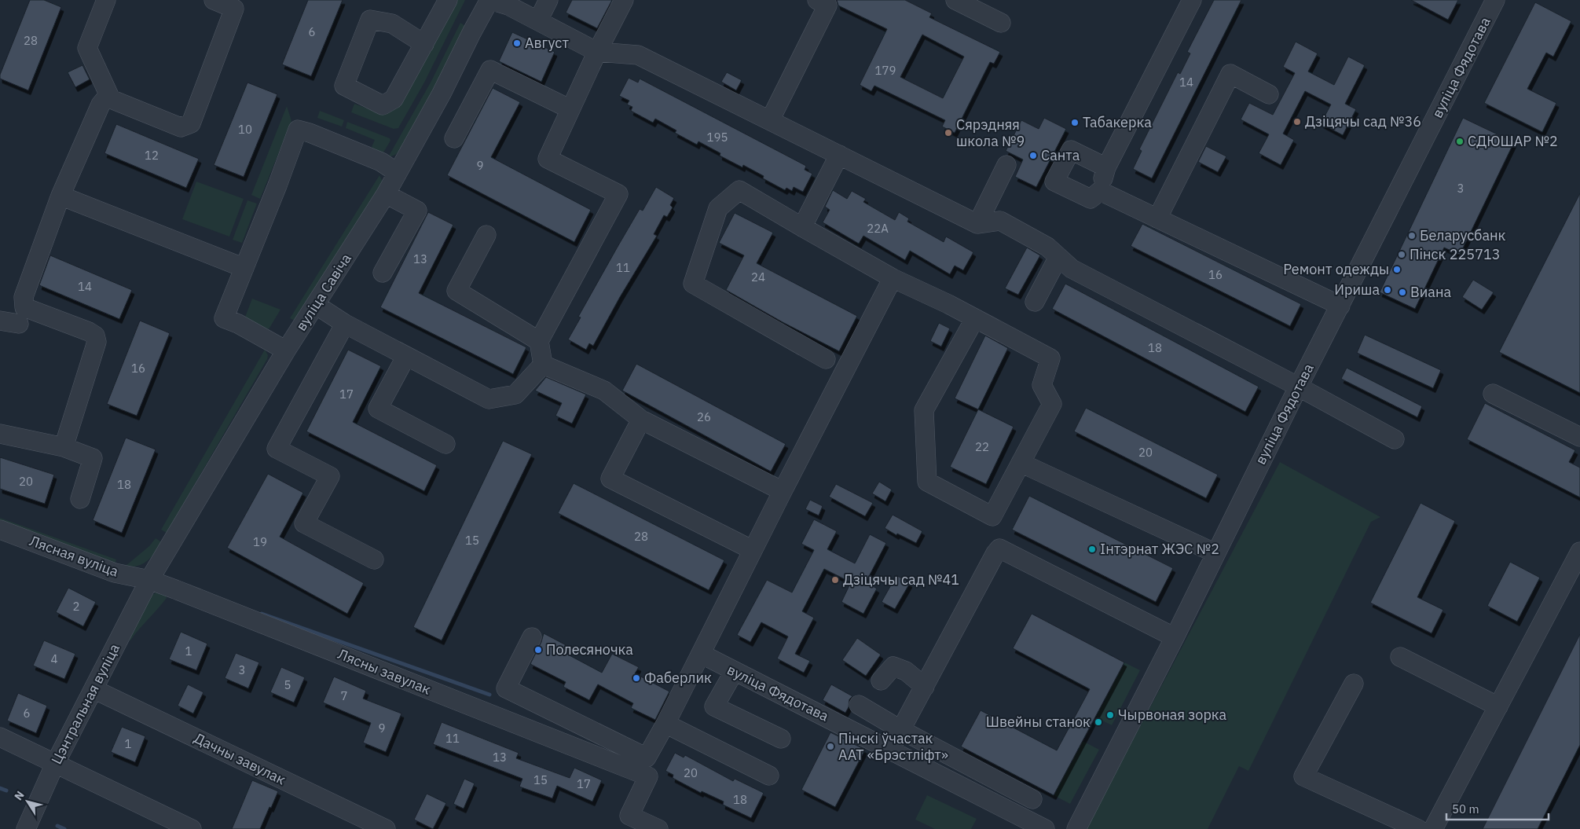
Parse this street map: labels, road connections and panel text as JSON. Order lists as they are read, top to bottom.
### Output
{
  "streets": {
    "street": [
      "вуліца Фядотава",
      "вуліца Савіча",
      "Лясная вуліца",
      "Лясны завулак",
      "Цэнтральная вуліца",
      "Дачны завулак"
    ]
  },
  "crossings": [
    ["вуліца Савіча", "Лясная вуліца"],
    ["вуліца Савіча", "Лясны завулак"],
    ["вуліца Савіча", "Цэнтральная вуліца"],
    ["Лясная вуліца", "Лясны завулак"],
    ["Лясная вуліца", "Цэнтральная вуліца"],
    ["Лясны завулак", "Цэнтральная вуліца"],
    ["Цэнтральная вуліца", "Дачны завулак"]
  ],
  "places": [
    "Август",
    "Дзіцячы сад №36",
    "Табакерка",
    "Сярэдняя школа №9",
    "СДЮШАР №2",
    "Санта",
    "Беларусбанк",
    "Пінск 225713",
    "Ремонт одежды",
    "Ириша",
    "Виана",
    "Інтэрнат ЖЭС №2",
    "Дзіцячы сад №41",
    "Полесяночка",
    "Фаберлик",
    "Чырвоная зорка",
    "Швейны станок",
    "Пінскі ўчастак ААТ «Брэстліфт»"
  ],
  "house_numbers": [
    "6",
    "28",
    "179",
    "14",
    "10",
    "195",
    "12",
    "9",
    "3",
    "22А",
    "13",
    "11",
    "16",
    "24",
    "14",
    "18",
    "16",
    "17",
    "26",
    "22",
    "20",
    "20",
    "18",
    "28",
    "15",
    "19",
    "2",
    "1",
    "4",
    "3",
    "5",
    "7",
    "6",
    "9",
    "11",
    "1",
    "13",
    "20",
    "15",
    "17",
    "18"
  ],
  "scale_bar": "50 m",
  "north": "top left"
}
